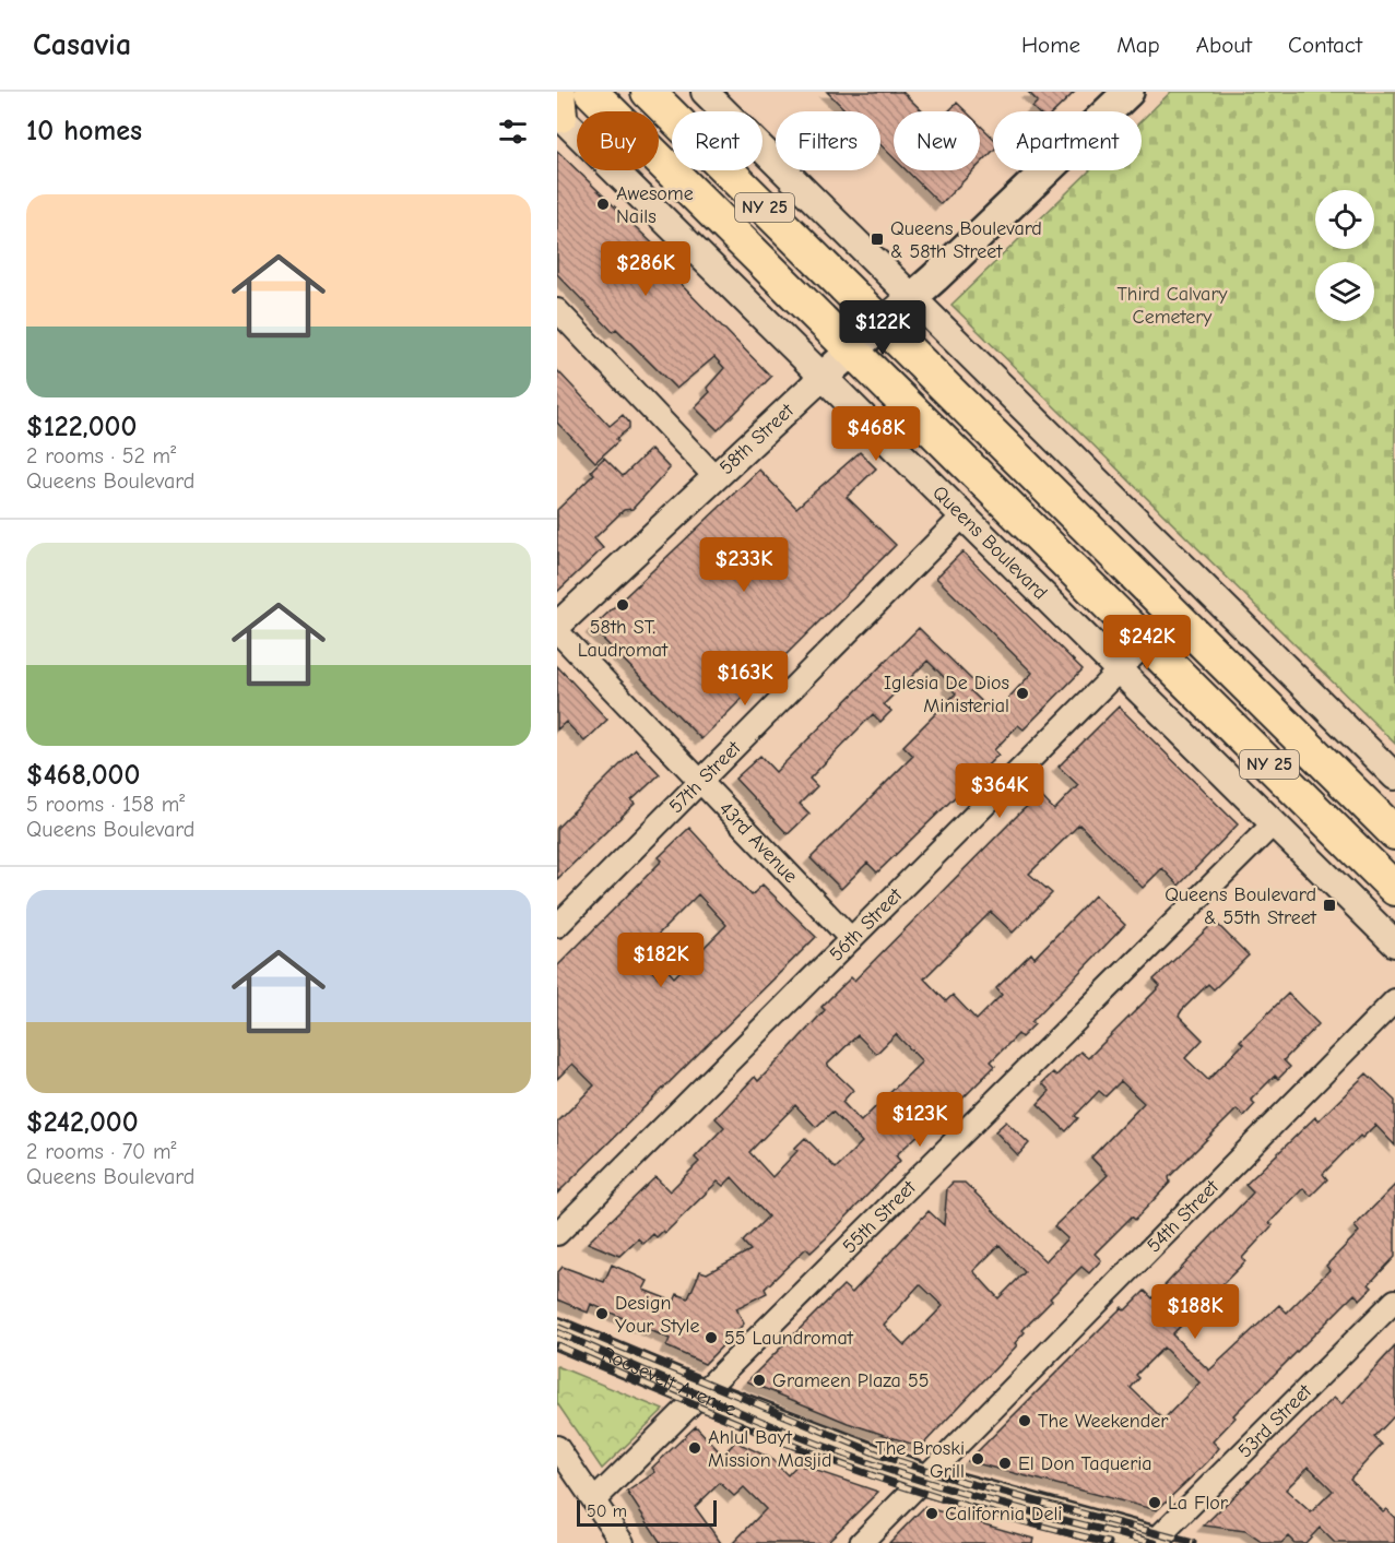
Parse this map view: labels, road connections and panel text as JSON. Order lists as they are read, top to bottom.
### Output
{
  "streets": {
    "main road": [
      "NY 25",
      "58th Street",
      "Queens Boulevard",
      "Roosevelt Avenue"
    ],
    "street": [
      "57th Street",
      "43rd Avenue",
      "56th Street",
      "54th Street",
      "55th Street",
      "53rd Street"
    ]
  },
  "crossings": [
    ["NY 25", "58th Street"],
    ["NY 25", "56th Street"],
    ["58th Street", "Queens Boulevard"],
    ["58th Street", "43rd Avenue"],
    ["Queens Boulevard", "57th Street"],
    ["Queens Boulevard", "56th Street"],
    ["Queens Boulevard", "55th Street"],
    ["57th Street", "43rd Avenue"],
    ["43rd Avenue", "56th Street"],
    ["54th Street", "Roosevelt Avenue"],
    ["55th Street", "Roosevelt Avenue"],
    ["Roosevelt Avenue", "53rd Street"]
  ],
  "parks": ["Third Calvary Cemetery"],
  "places": {
    "other": [
      "Awesome Nails",
      "58th ST. Laudromat",
      "Iglesia De Dios Ministerial",
      "Design Your Style",
      "55 Laundromat",
      "Grameen Plaza 55",
      "The Weekender",
      "Ahlul Bayt Mission Masjid",
      "The Broski Grill",
      "El Don Taqueria",
      "La Flor",
      "California Deli"
    ],
    "transit": ["Queens Boulevard & 58th Street", "Queens Boulevard & 55th Street"]
  },
  "scale_bar": "50 m",
  "page": {
    "header": "Casavia",
    "nav": [
      "Home",
      "Map",
      "About",
      "Contact"
    ],
    "heading": "10 homes",
    "chip": [
      "Buy",
      "Rent",
      "Filters",
      "New",
      "Apartment"
    ],
    "list": [
      {
        "name": "$122,000",
        "note": "2 rooms · 52 m² · Queens Boulevard"
      },
      {
        "name": "$468,000",
        "note": "5 rooms · 158 m² · Queens Boulevard"
      },
      {
        "name": "$242,000",
        "note": "2 rooms · 70 m² · Queens Boulevard"
      }
    ],
    "price": [
      "$286K",
      "$122K",
      "$468K",
      "$233K",
      "$242K",
      "$163K",
      "$364K",
      "$182K",
      "$123K",
      "$188K"
    ],
    "scale": "50 m"
  }
}
